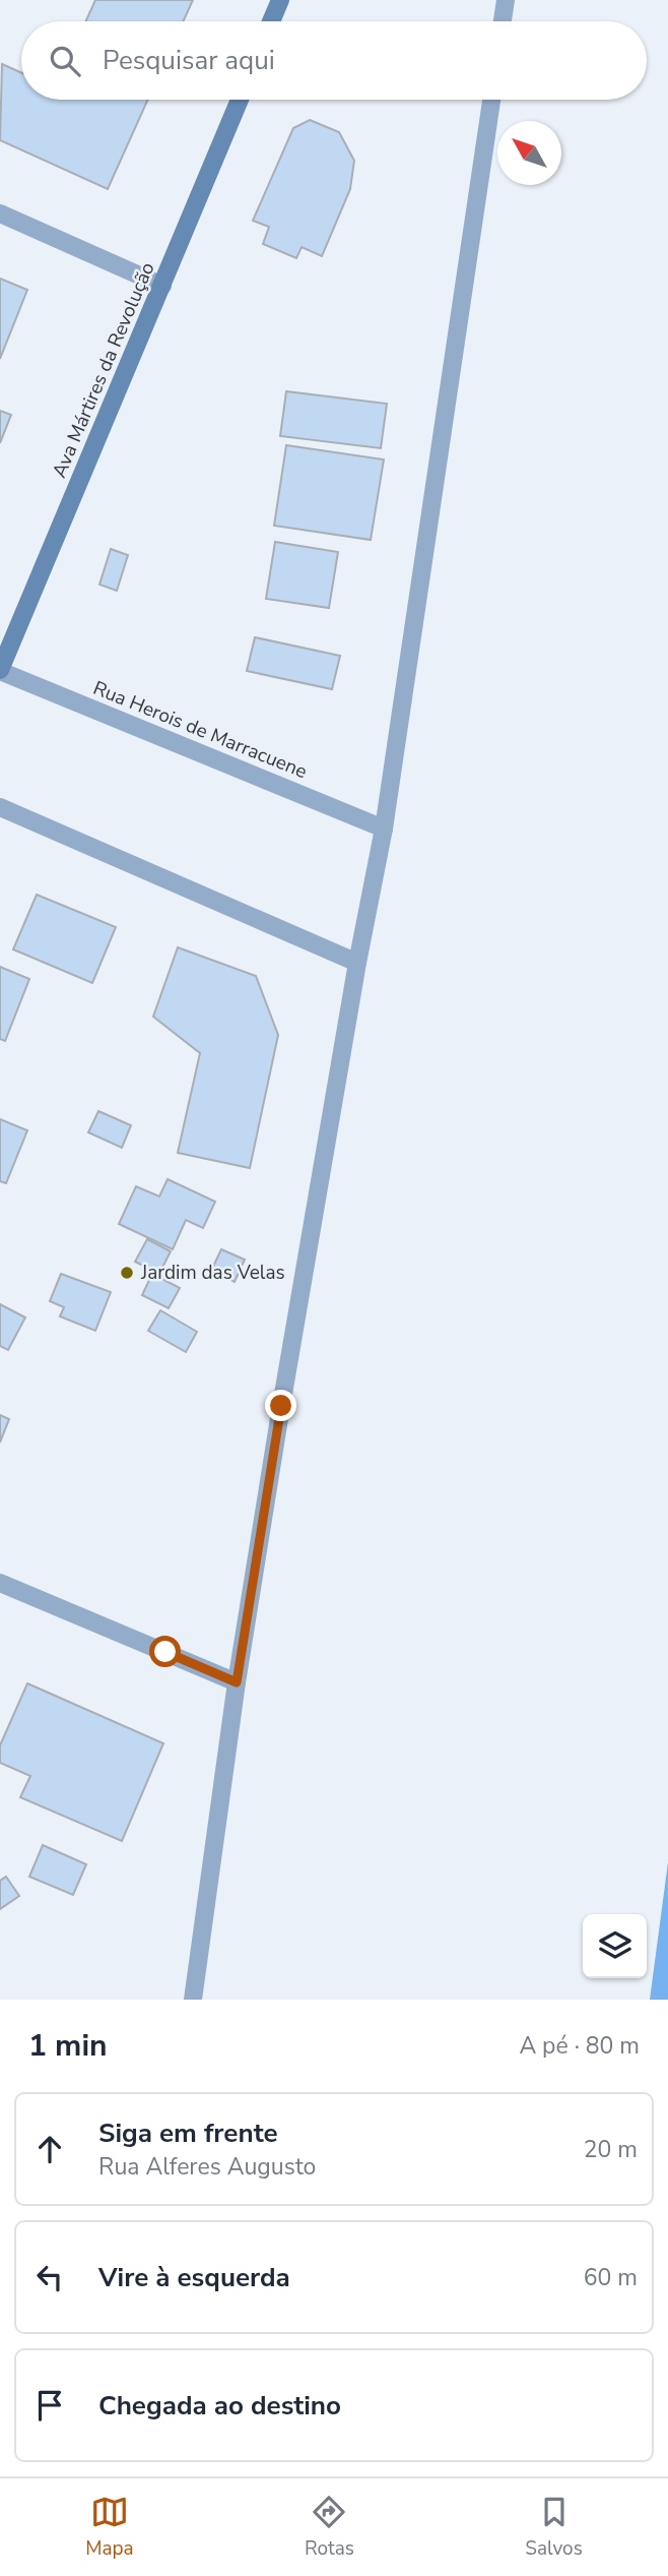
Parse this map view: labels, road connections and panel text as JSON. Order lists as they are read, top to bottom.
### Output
{
  "streets": {
    "street": ["Ava Mártires da Revolução", "Rua Herois de Marracuene"]
  },
  "crossings": [
    ["Ava Mártires da Revolução", "Rua Herois de Marracuene"]
  ],
  "places": ["Jardim das Velas"],
  "north": "top left",
  "page": {
    "search": "Pesquisar aqui",
    "heading": ["1 min", "A pé · 80 m"],
    "list": [
      ["Siga em frente", "Rua Alferes Augusto", "20 m"],
      ["Vire à esquerda", "60 m"],
      "Chegada ao destino"
    ],
    "nav": ["Mapa", "Rotas", "Salvos"]
  }
}
